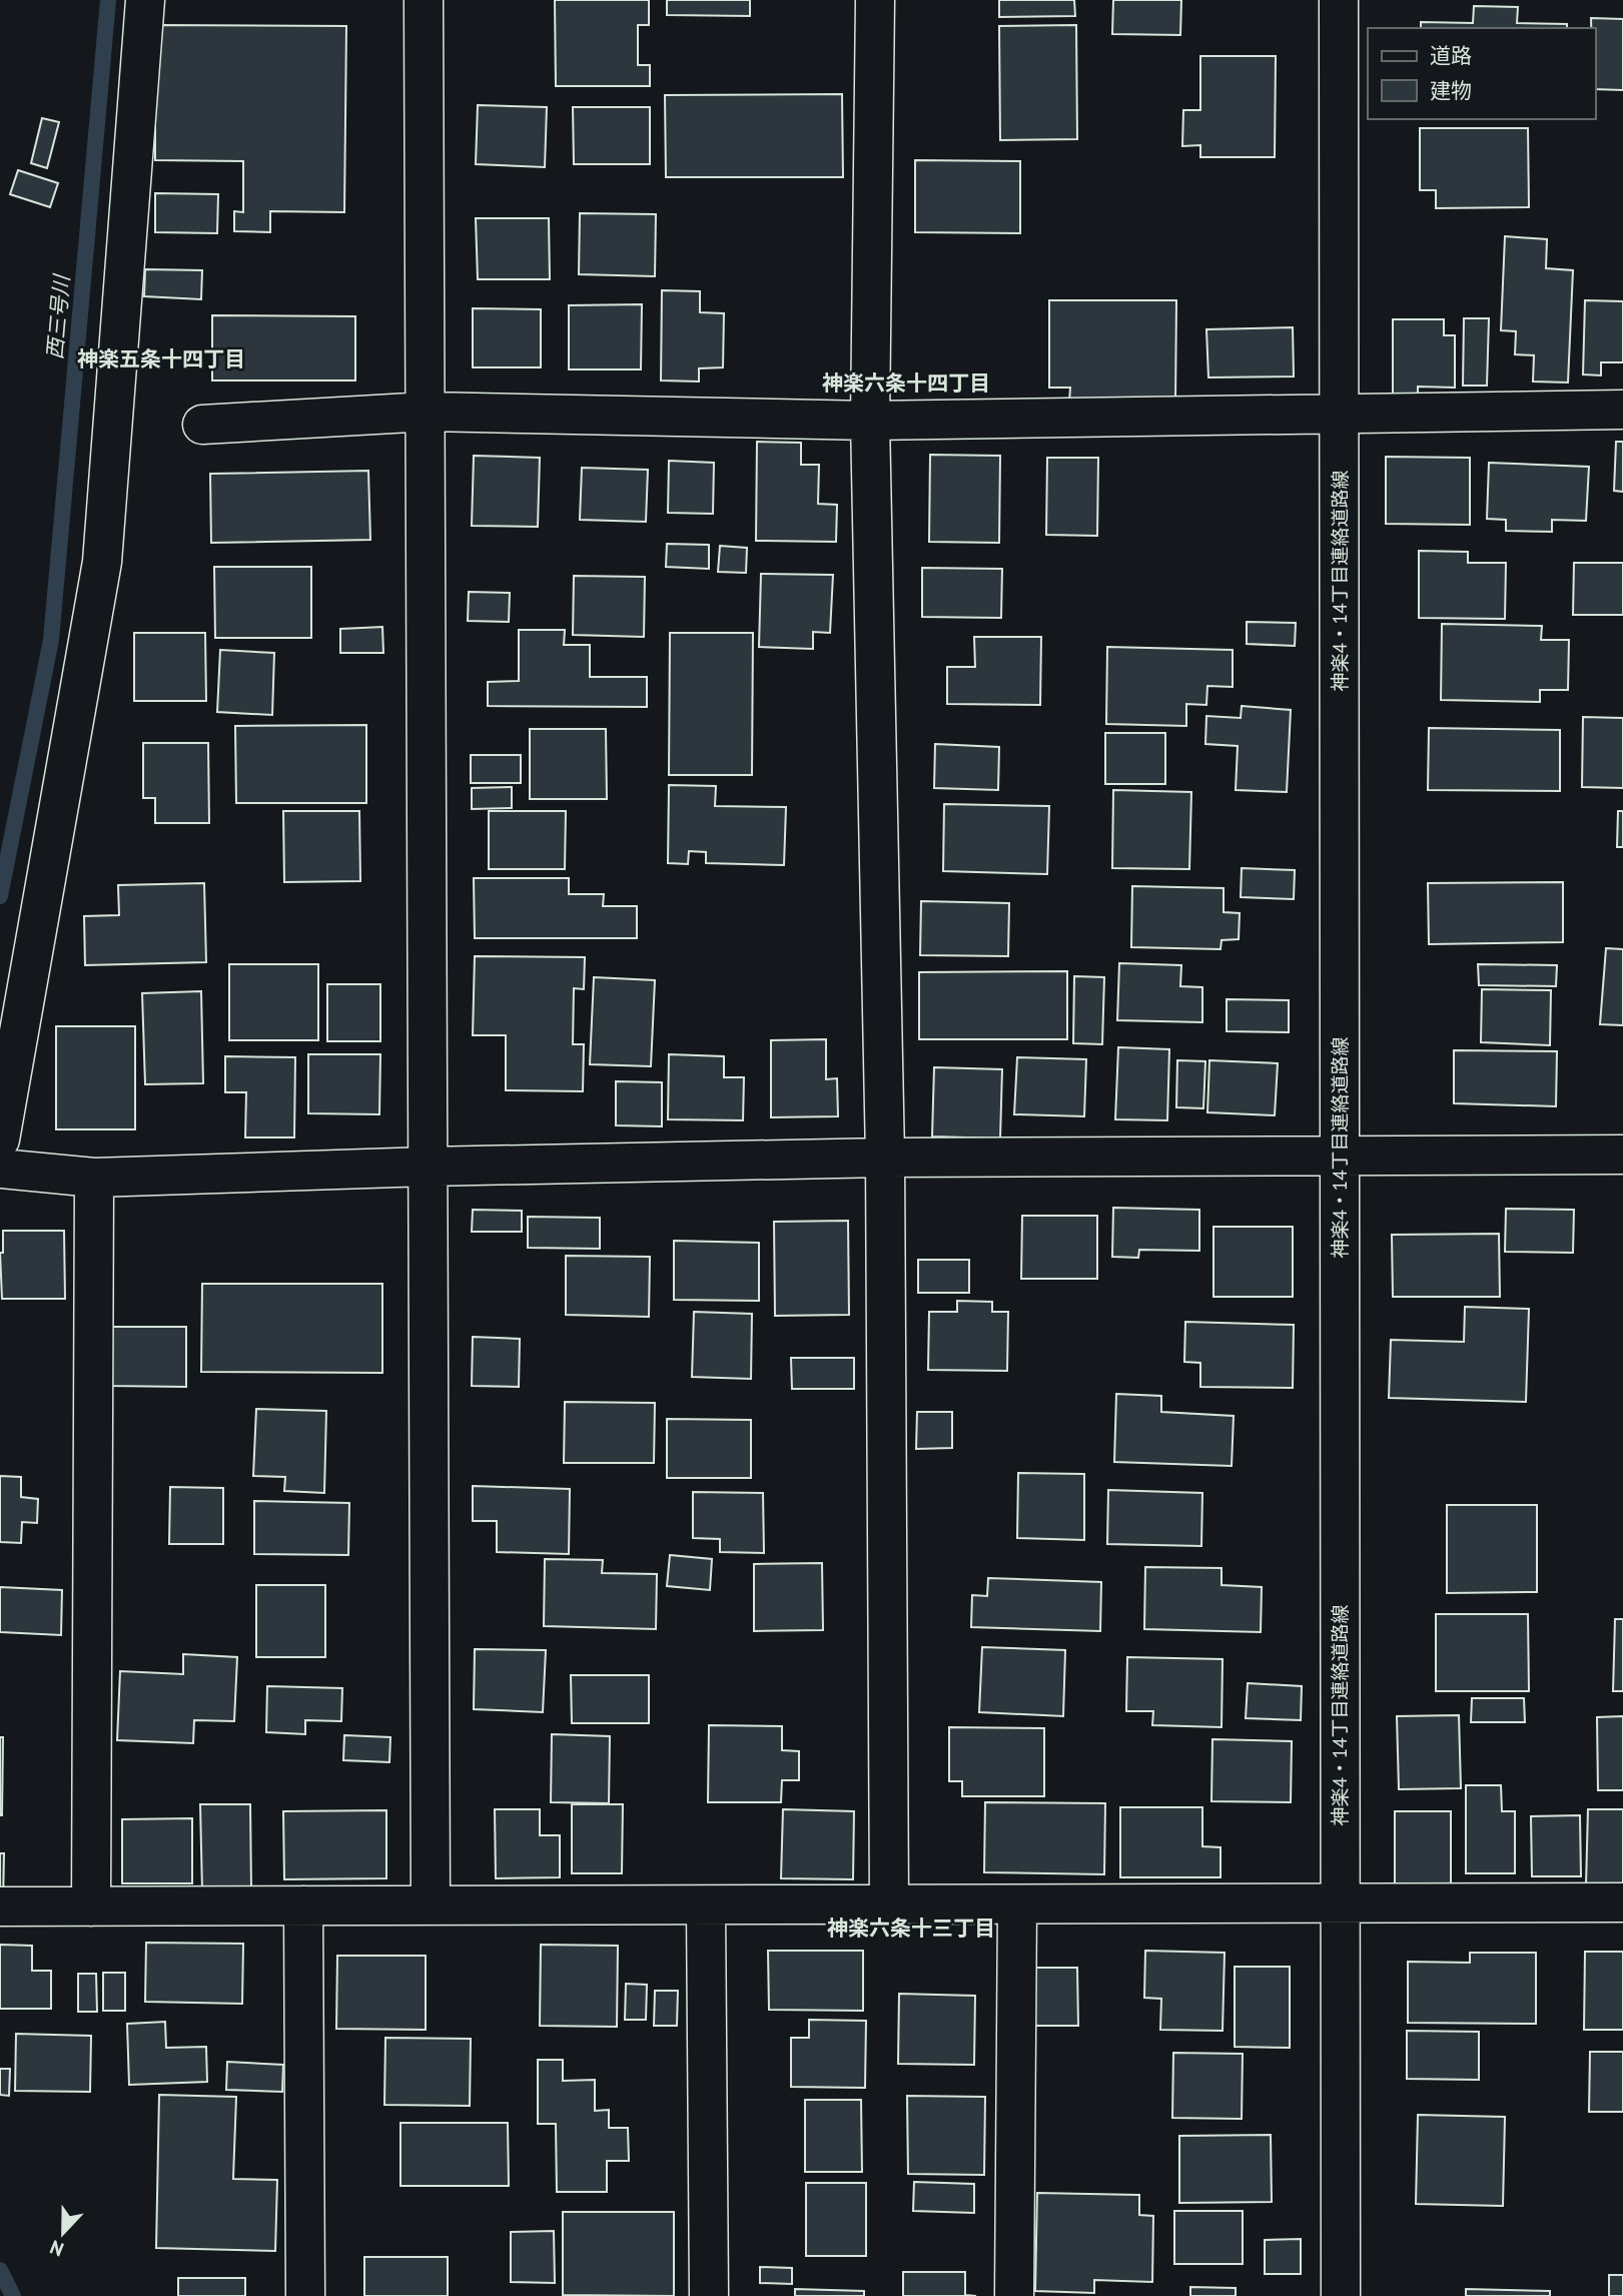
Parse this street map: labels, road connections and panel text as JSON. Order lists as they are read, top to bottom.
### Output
{
  "streets": {
    "street": ["神楽4・14丁目連絡道路線"]
  },
  "districts": ["神楽五条十四丁目", "神楽六条十四丁目", "神楽六条十三丁目"],
  "water": ["西三号川"],
  "legend": ["道路", "建物"],
  "north": "bottom"
}
